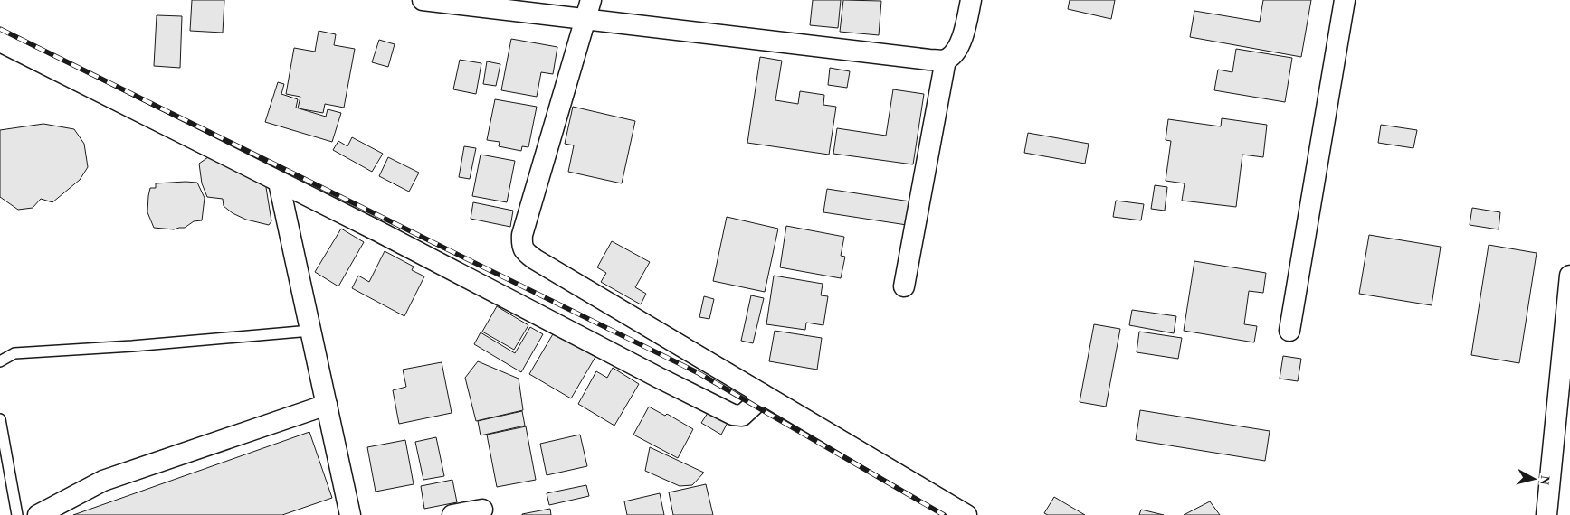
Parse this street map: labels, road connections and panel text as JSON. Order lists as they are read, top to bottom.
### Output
{
  "north": "right"
}
